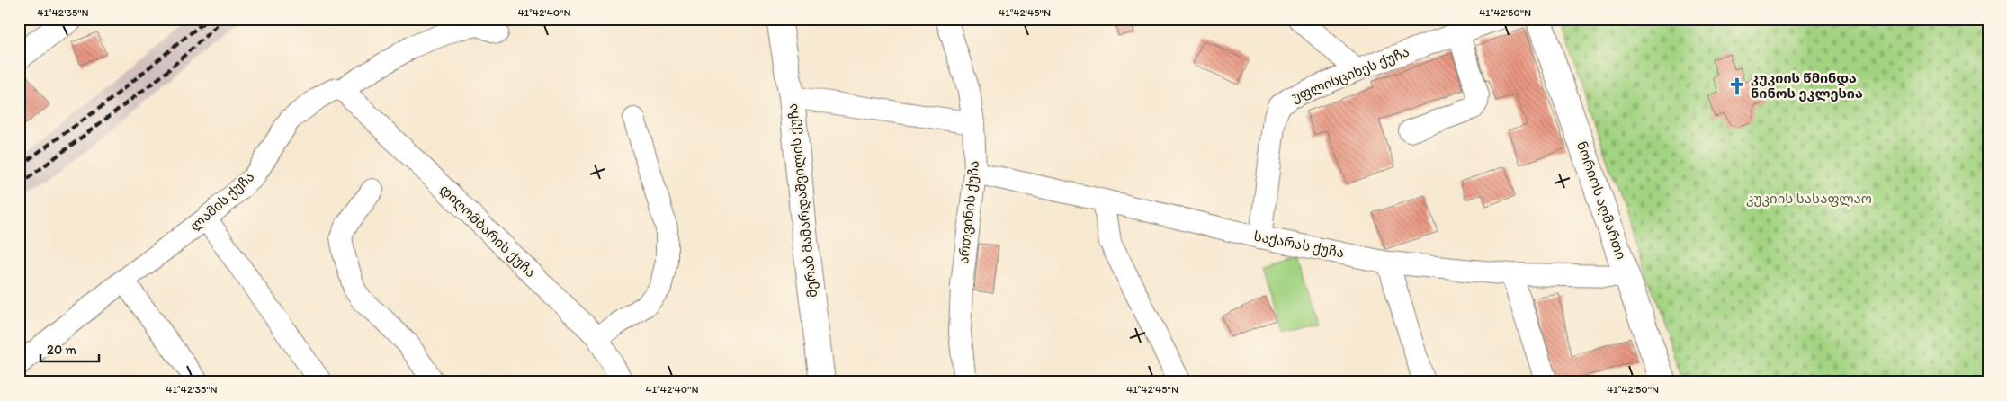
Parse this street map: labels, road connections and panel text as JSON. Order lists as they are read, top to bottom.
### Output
{
  "streets": {
    "street": [
      "უფლისციხეს ქუჩა",
      "მერაბ მამარდაშვილის ქუჩა",
      "ნორიოს აღმართი",
      "ლამის ქუჩა",
      "ართვინის ქუჩა",
      "დიღომბარის ქუჩა",
      "საქარას ქუჩა"
    ]
  },
  "crossings": [
    ["უფლისციხეს ქუჩა", "საქარას ქუჩა"],
    ["ნორიოს აღმართი", "საქარას ქუჩა"],
    ["ლამის ქუჩა", "დიღომბარის ქუჩა"],
    ["ართვინის ქუჩა", "საქარას ქუჩა"]
  ],
  "parks": ["კუკიის სასაფლაო"],
  "places": {
    "church": ["კუკიის წმინდა ნინოს ეკლესია"]
  },
  "scale_bar": "20 m",
  "coordinates": [
    "41°42'35\"N",
    "41°42'40\"N",
    "41°42'45\"N",
    "41°42'50\"N"
  ]
}
